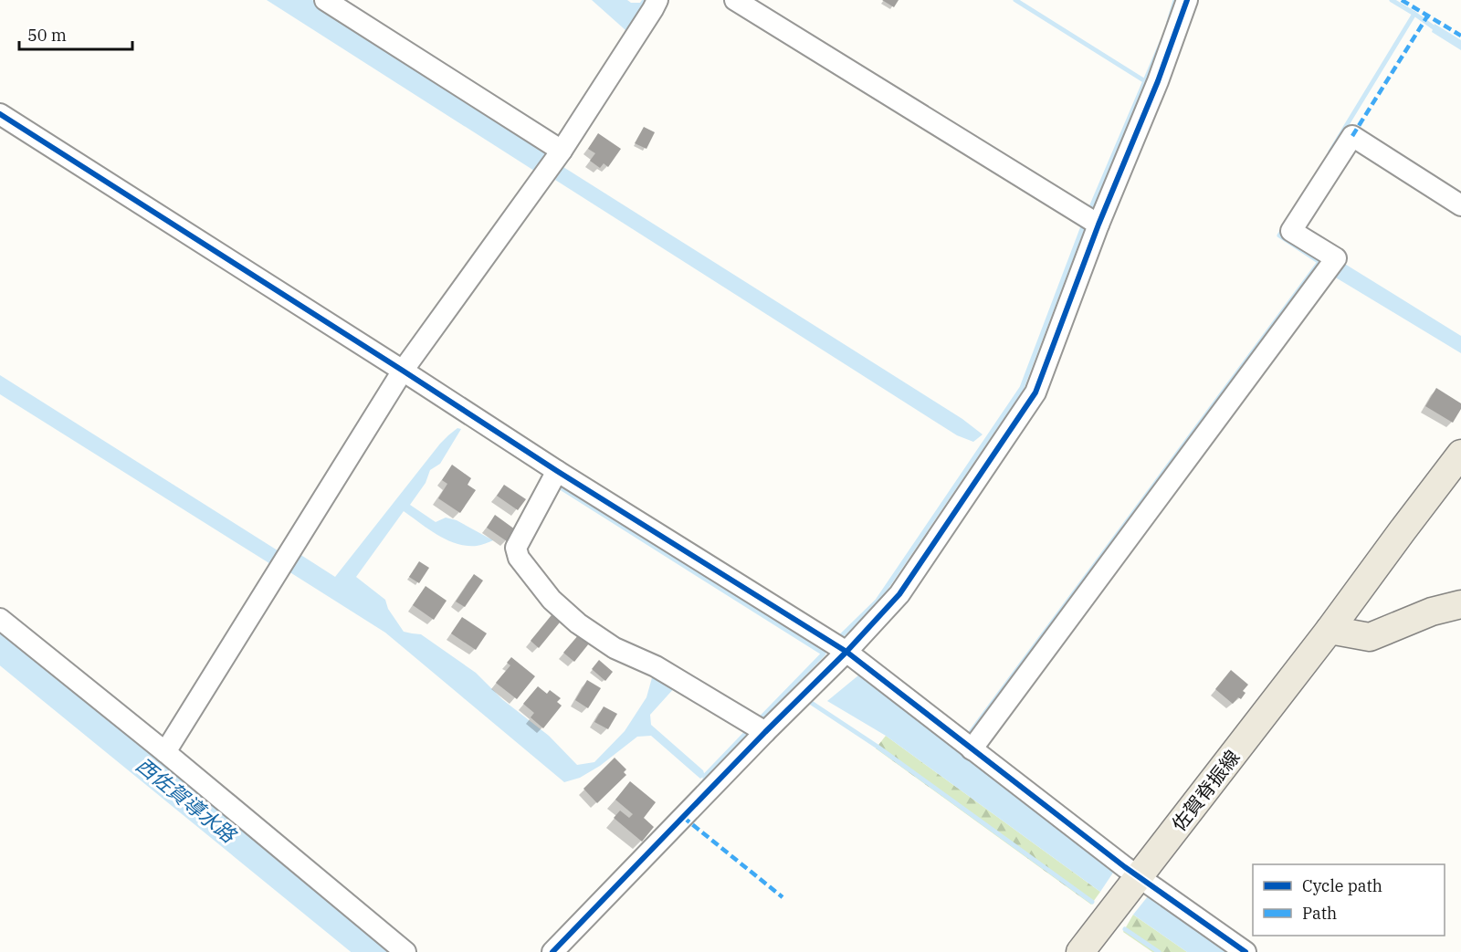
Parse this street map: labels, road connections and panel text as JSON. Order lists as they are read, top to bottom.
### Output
{
  "streets": {
    "main road": ["佐賀脊振線"]
  },
  "water": ["西佐賀導水路"],
  "legend": ["Cycle path", "Path"],
  "scale_bar": "50 m"
}
